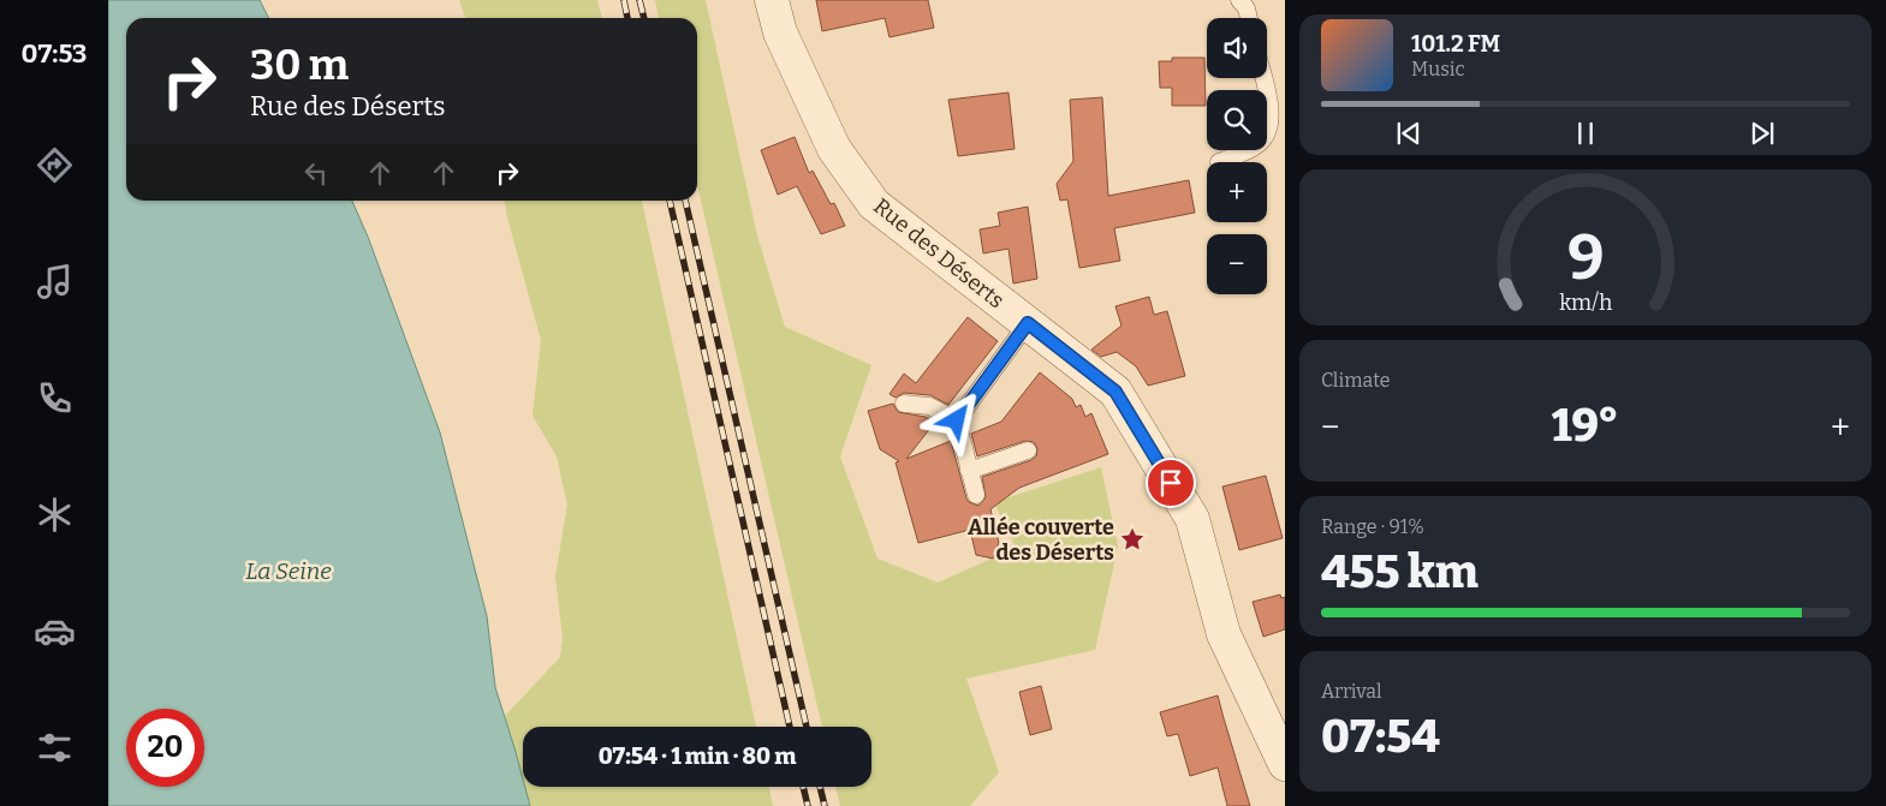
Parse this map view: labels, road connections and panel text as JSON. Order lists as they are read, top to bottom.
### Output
{
  "streets": {
    "street": ["Rue des Déserts"]
  },
  "water": ["La Seine"],
  "places": {
    "place": ["Allée couverte des Déserts"]
  },
  "page": {
    "tabs": "07:53",
    "map_buttons": ["+", "−"],
    "turn": ["30 m", "Rue des Déserts"],
    "song": ["101.2 FM", "Music"],
    "tile": [
      "Climate",
      ["Range · 91%", "455 km"],
      ["Arrival", "07:54"]
    ],
    "heat": ["−", "19°", "+"],
    "limit": "20",
    "trip": "07:54 · 1 min · 80 m",
    "gauge": ["9", "km/h"]
  }
}
